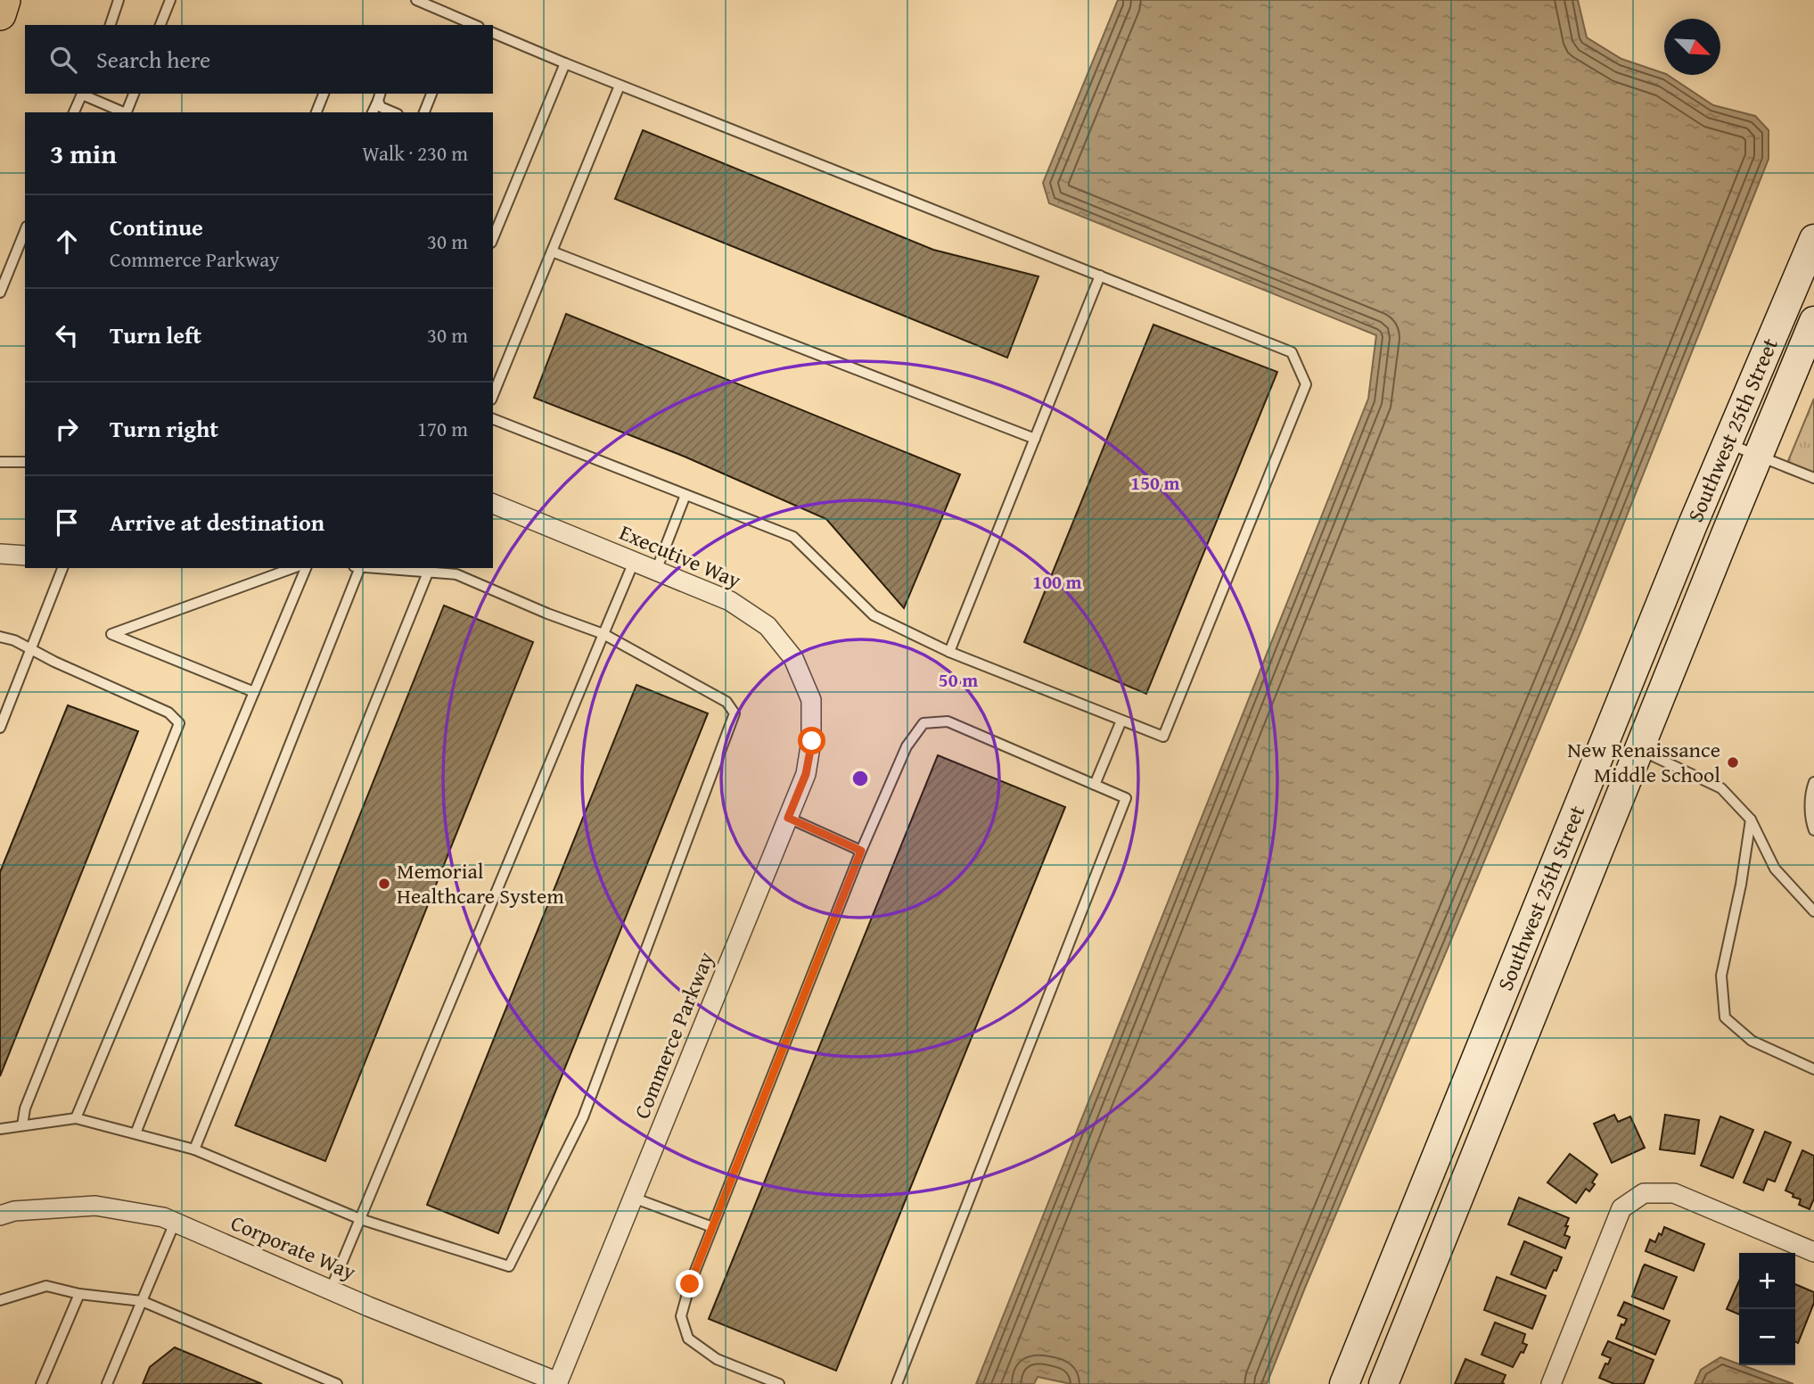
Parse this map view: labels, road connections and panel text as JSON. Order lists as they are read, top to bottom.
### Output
{
  "streets": {
    "street": [
      "Southwest 25th Street",
      "Executive Way",
      "Commerce Parkway",
      "Corporate Way"
    ]
  },
  "crossings": [
    ["Executive Way", "Commerce Parkway"],
    ["Commerce Parkway", "Corporate Way"]
  ],
  "places": ["New Renaissance Middle School", "Memorial Healthcare System"],
  "north": "bottom right",
  "page": {
    "search": "Search here",
    "heading": ["3 min", "Walk · 230 m"],
    "list": [
      ["Continue", "Commerce Parkway", "30 m"],
      ["Turn left", "30 m"],
      ["Turn right", "170 m"],
      "Arrive at destination"
    ],
    "map_buttons": ["+", "−"]
  },
  "rings": ["150 m", "100 m", "50 m"]
}
